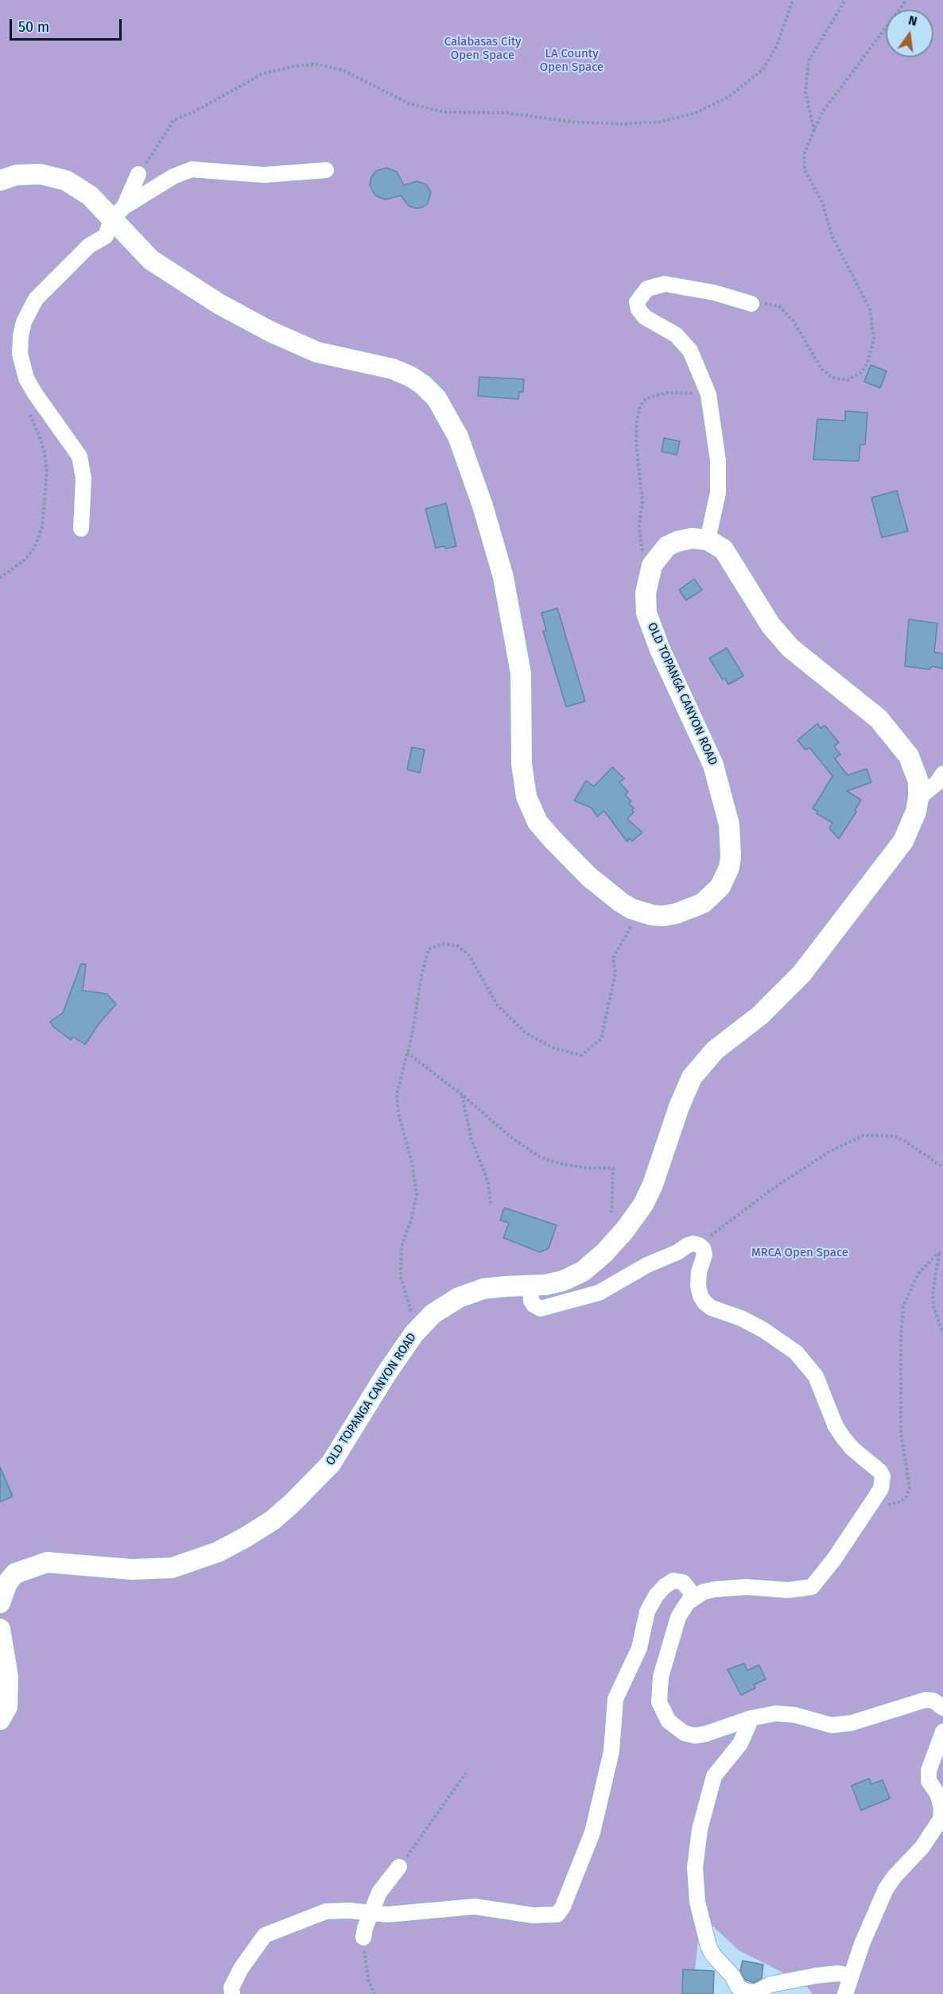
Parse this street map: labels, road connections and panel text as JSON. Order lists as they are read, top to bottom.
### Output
{
  "streets": {
    "main road": ["OLD TOPANGA CANYON ROAD"]
  },
  "parks": ["Calabasas City Open Space", "LA County Open Space", "MRCA Open Space"],
  "scale_bar": "50 m",
  "north": "top"
}
